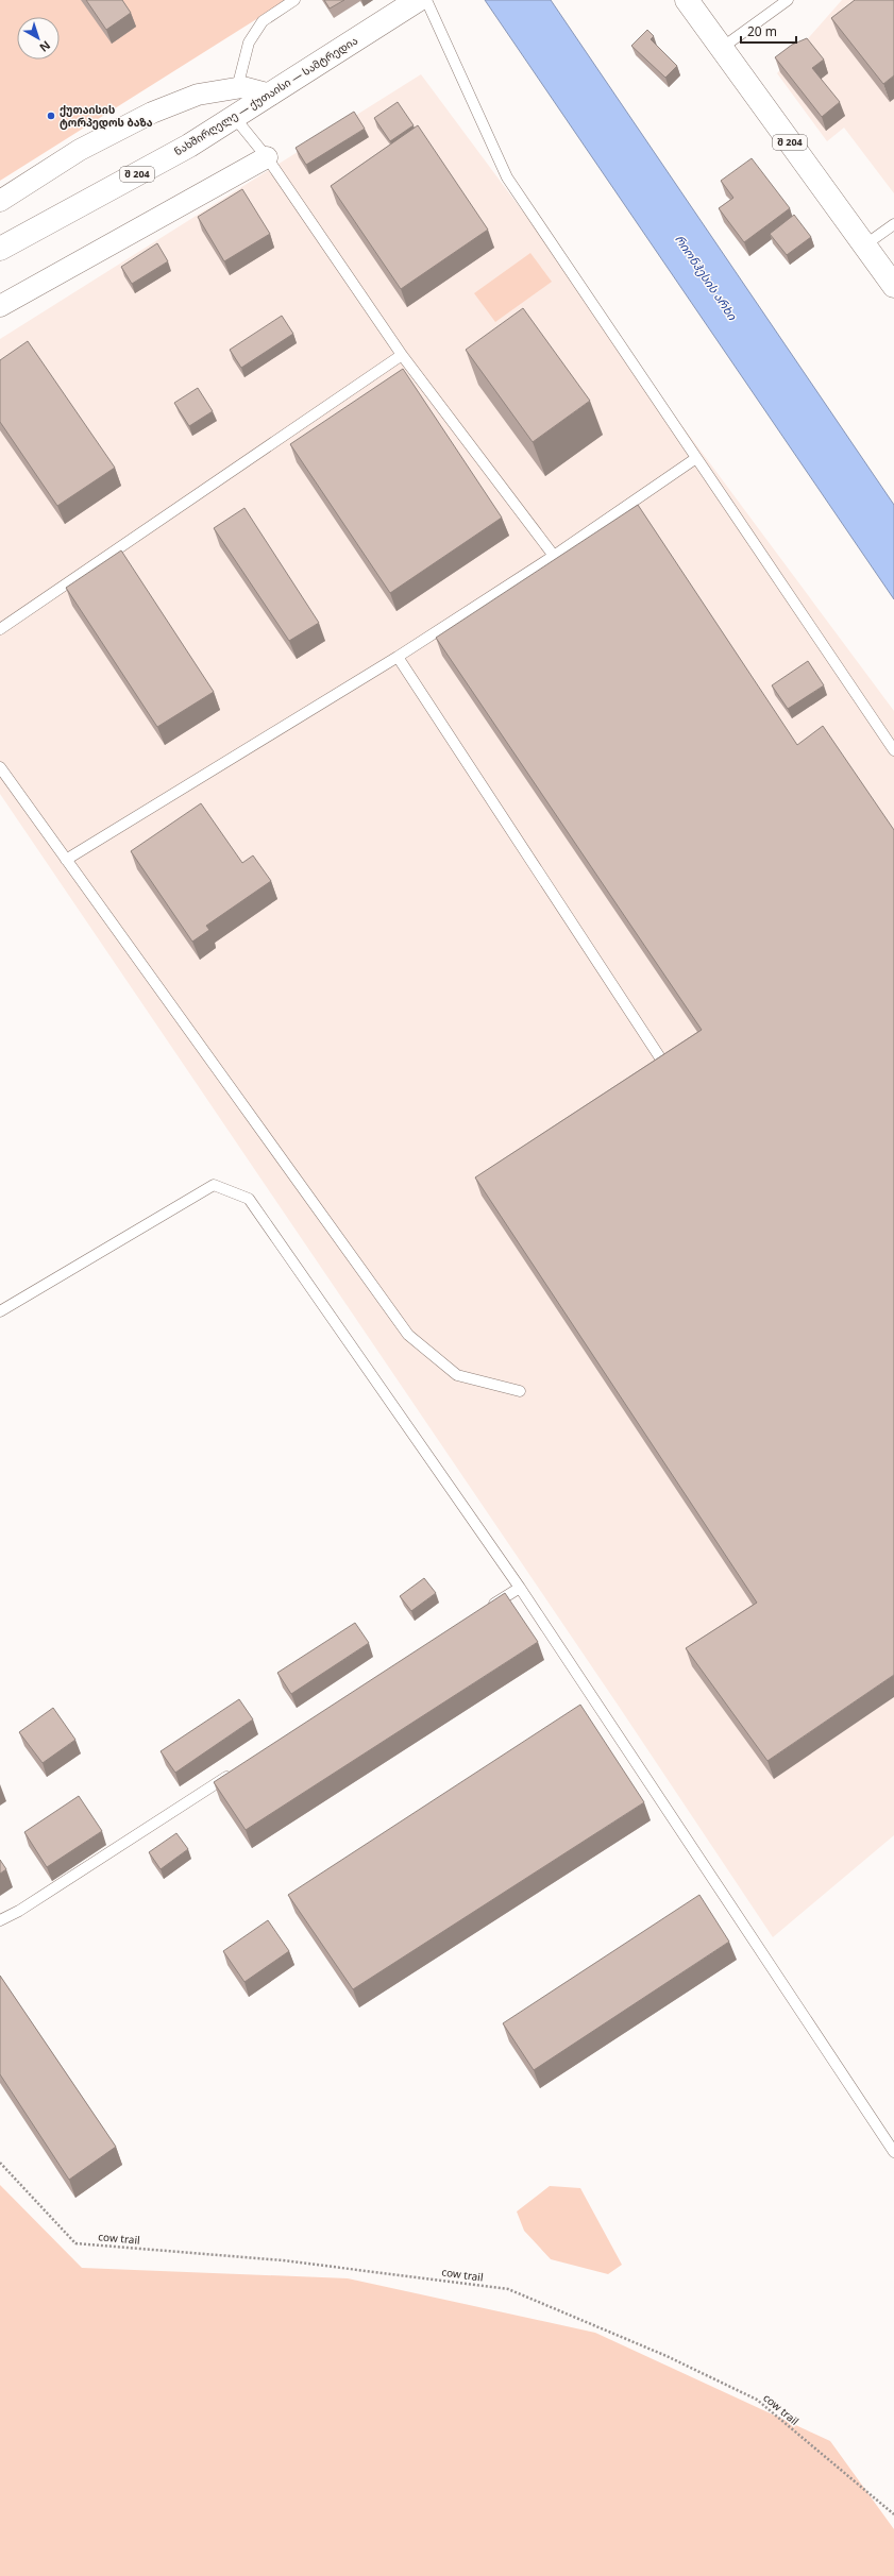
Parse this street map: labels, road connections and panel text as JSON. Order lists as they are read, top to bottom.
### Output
{
  "streets": {
    "main road": ["ნახშირღელე — ქუთაისი — სამტრედია", "შ 204"],
    "path": ["cow trail"]
  },
  "water": ["რიონჰესის არხი"],
  "places": ["ქუთაისის ტორპედოს ბაზა"],
  "scale_bar": "20 m",
  "north": "bottom right"
}
